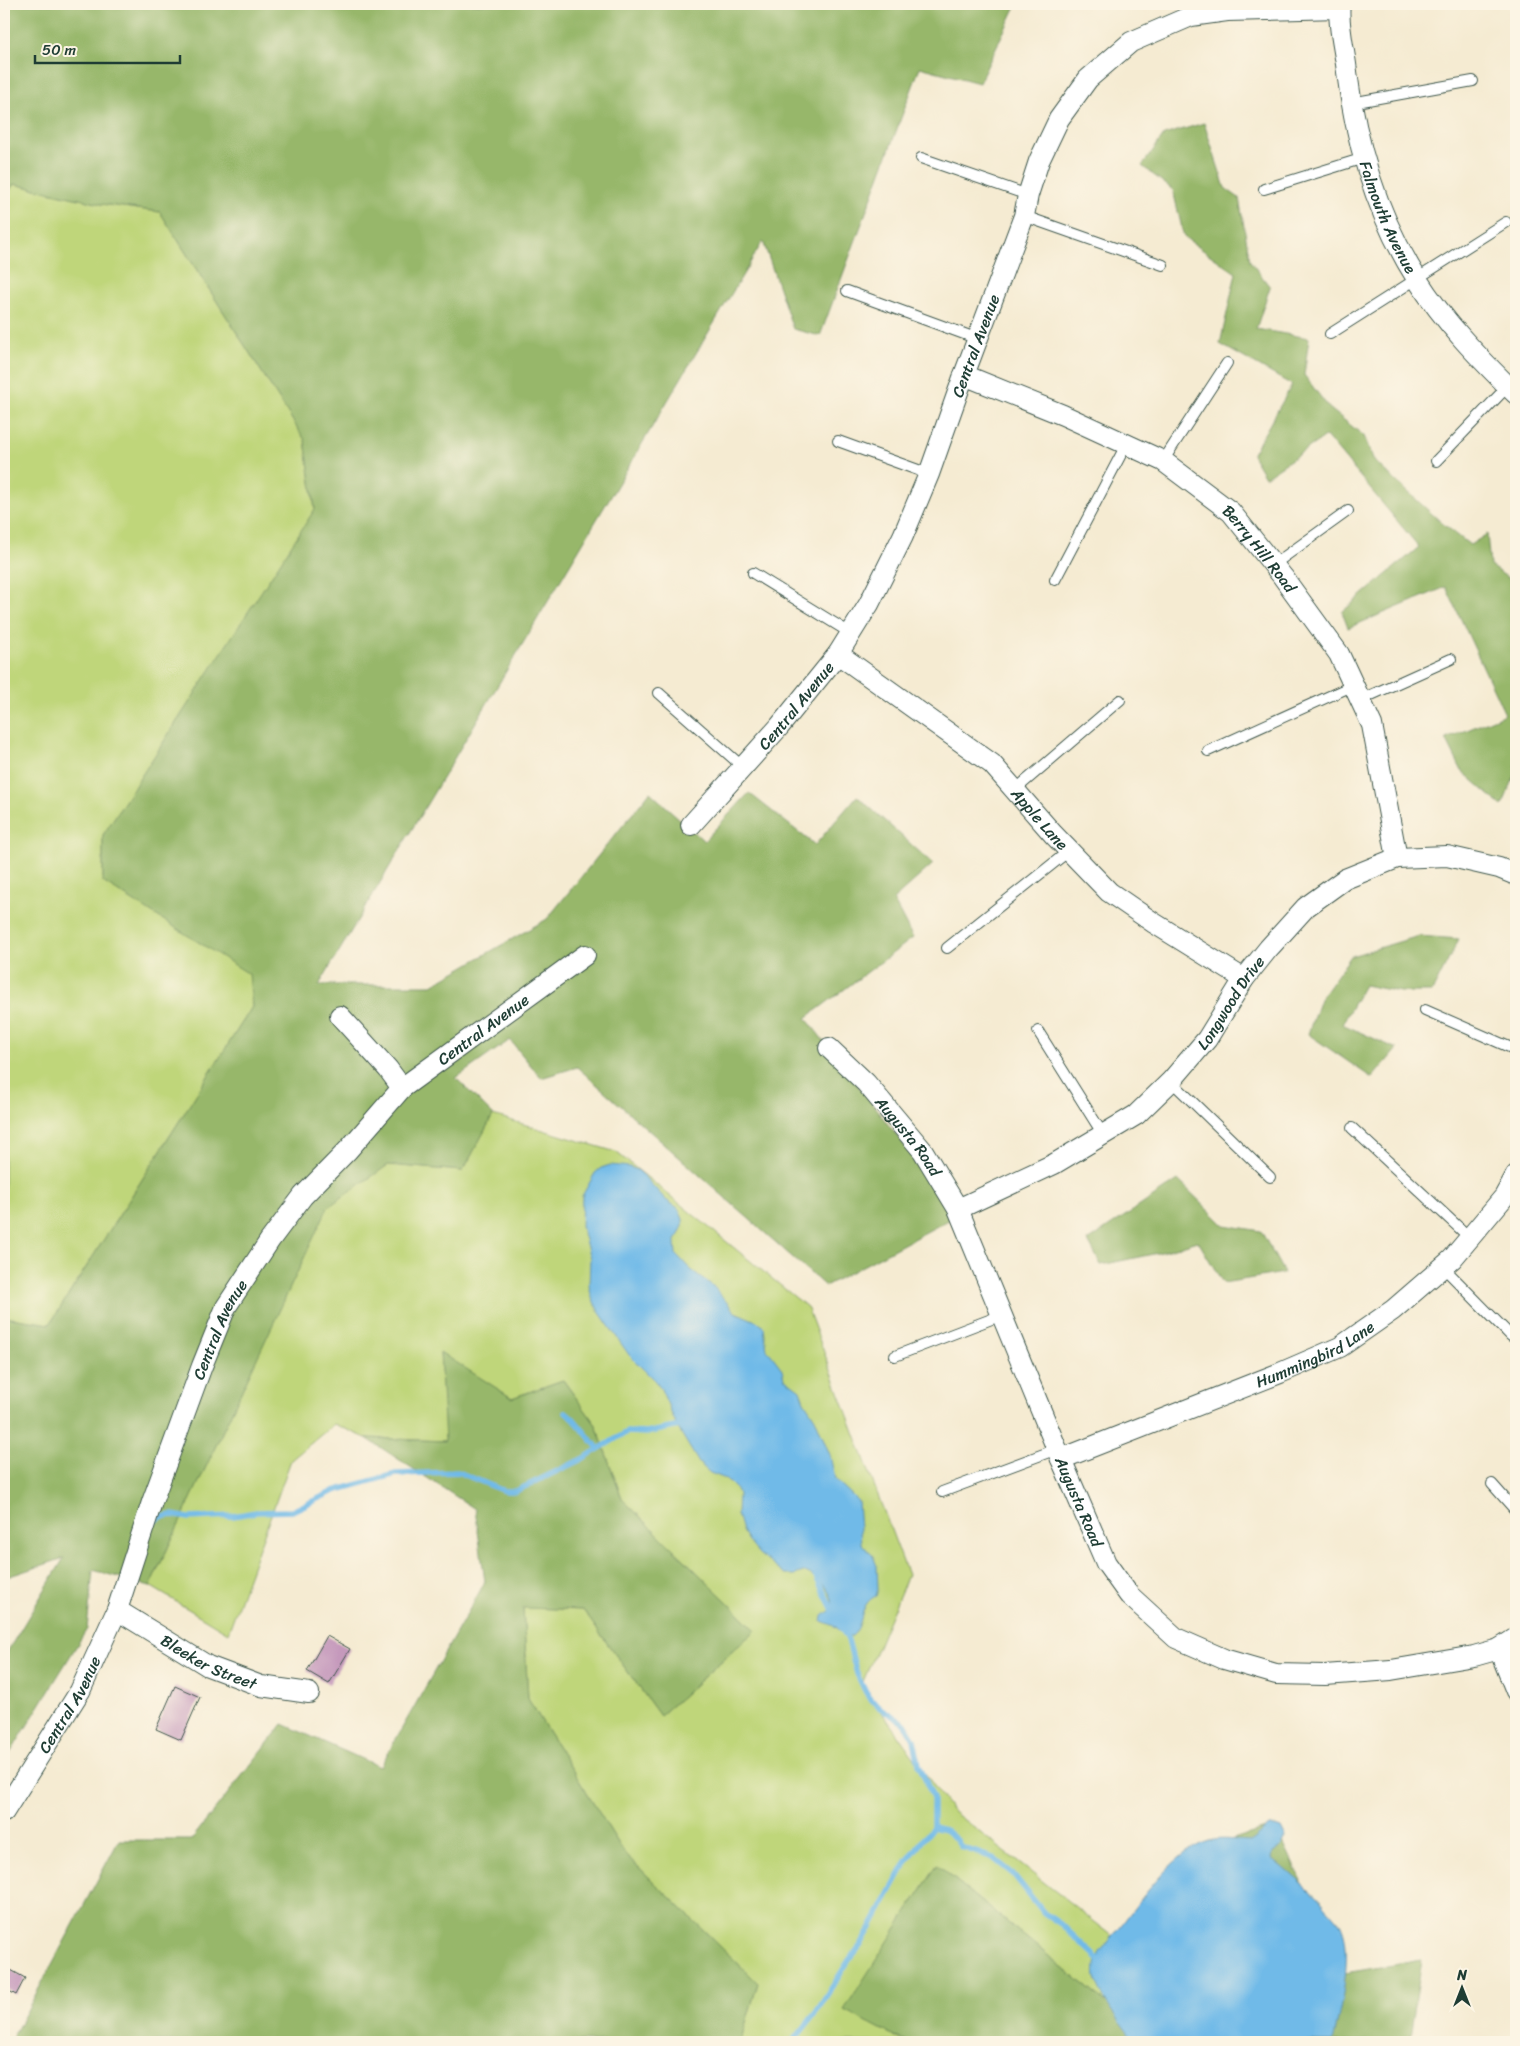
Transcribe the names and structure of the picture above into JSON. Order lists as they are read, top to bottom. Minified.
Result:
{"streets":{"street":["Falmouth Avenue","Central Avenue","Berry Hill Road","Apple Lane","Longwood Drive","Augusta Road","Hummingbird Lane","Bleeker Street"]},"crossings":[["Falmouth Avenue","Central Avenue"],["Central Avenue","Berry Hill Road"],["Central Avenue","Apple Lane"],["Central Avenue","Bleeker Street"],["Berry Hill Road","Longwood Drive"],["Apple Lane","Longwood Drive"],["Longwood Drive","Augusta Road"],["Augusta Road","Hummingbird Lane"]],"scale_bar":"50 m","north":"top"}
